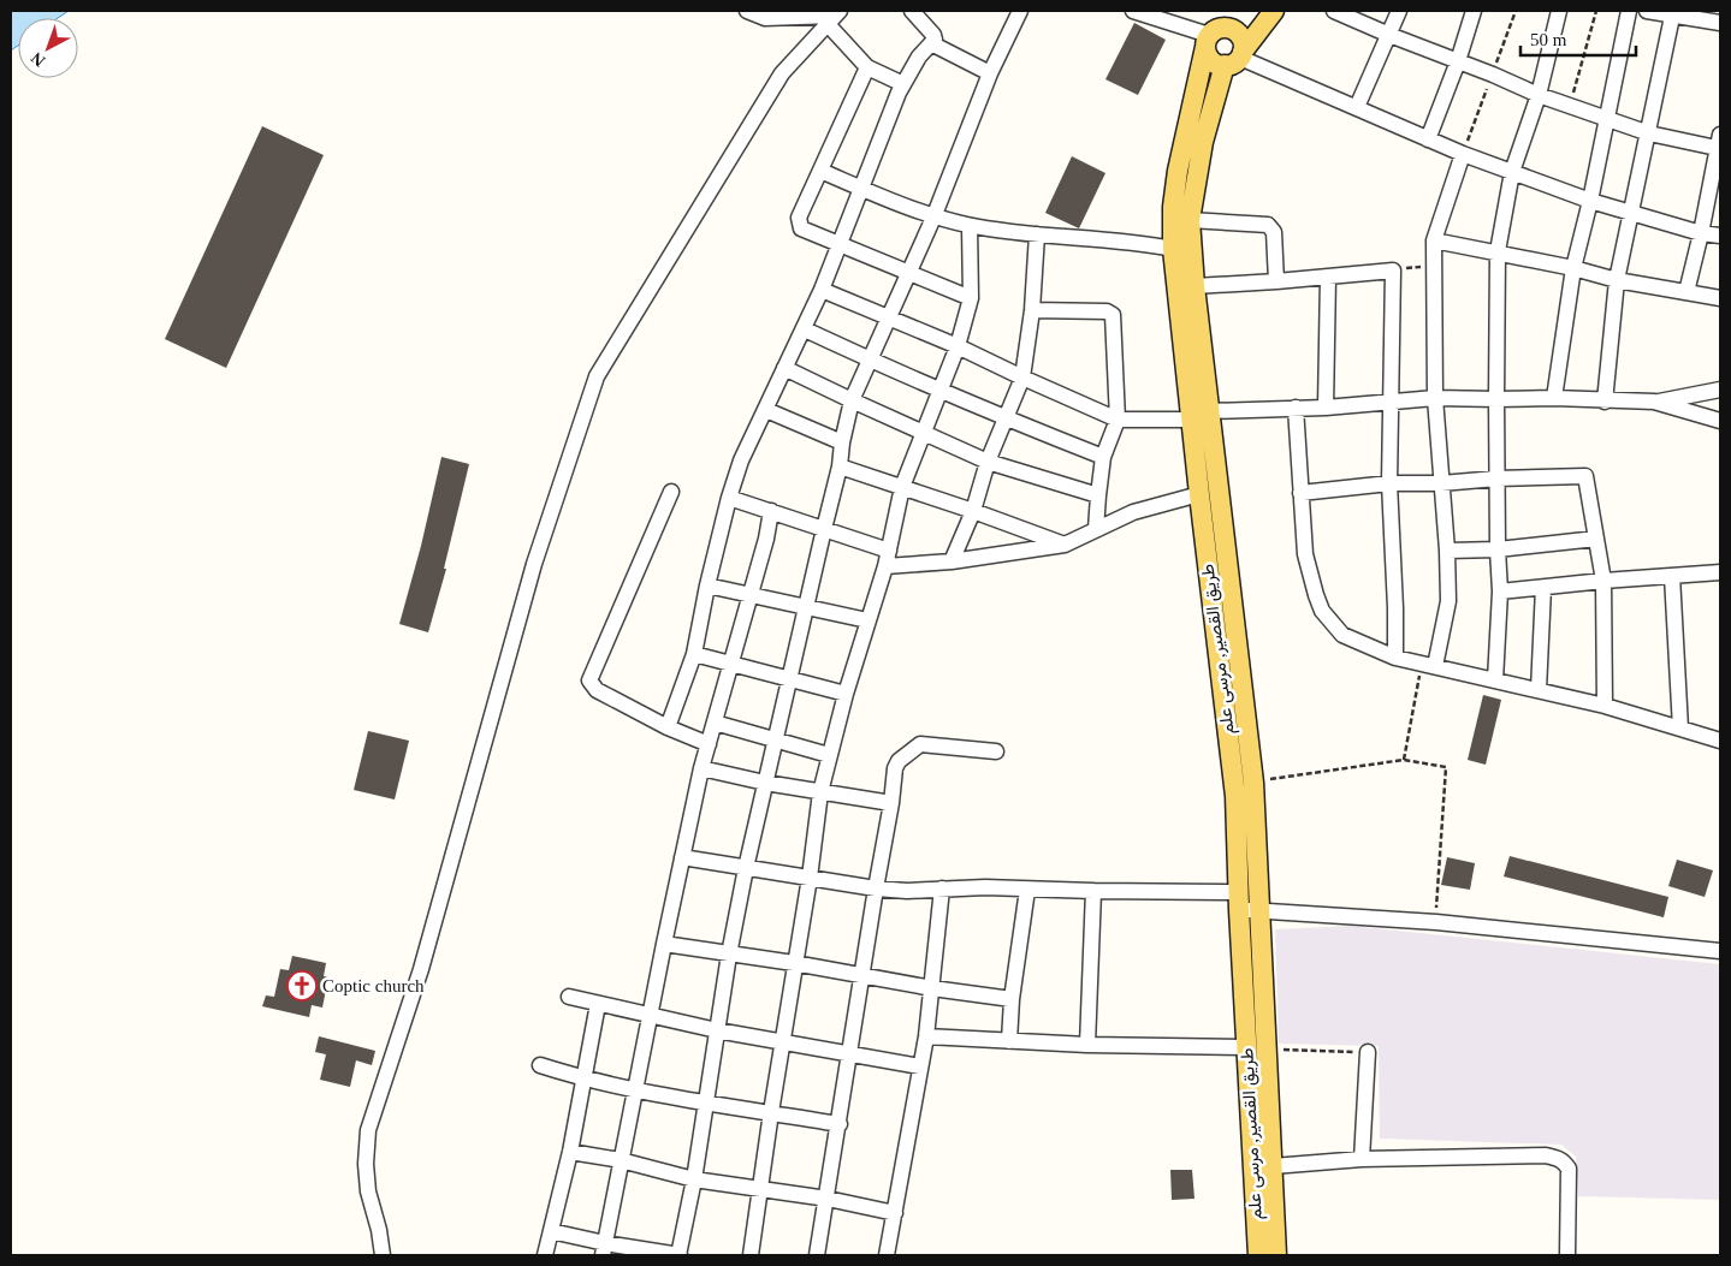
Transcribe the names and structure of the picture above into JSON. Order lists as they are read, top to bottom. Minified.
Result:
{"streets":{"main road":["طريق القصير, مرسى علم"]},"places":{"church":["Coptic church"]},"scale_bar":"50 m","north":"bottom left"}
